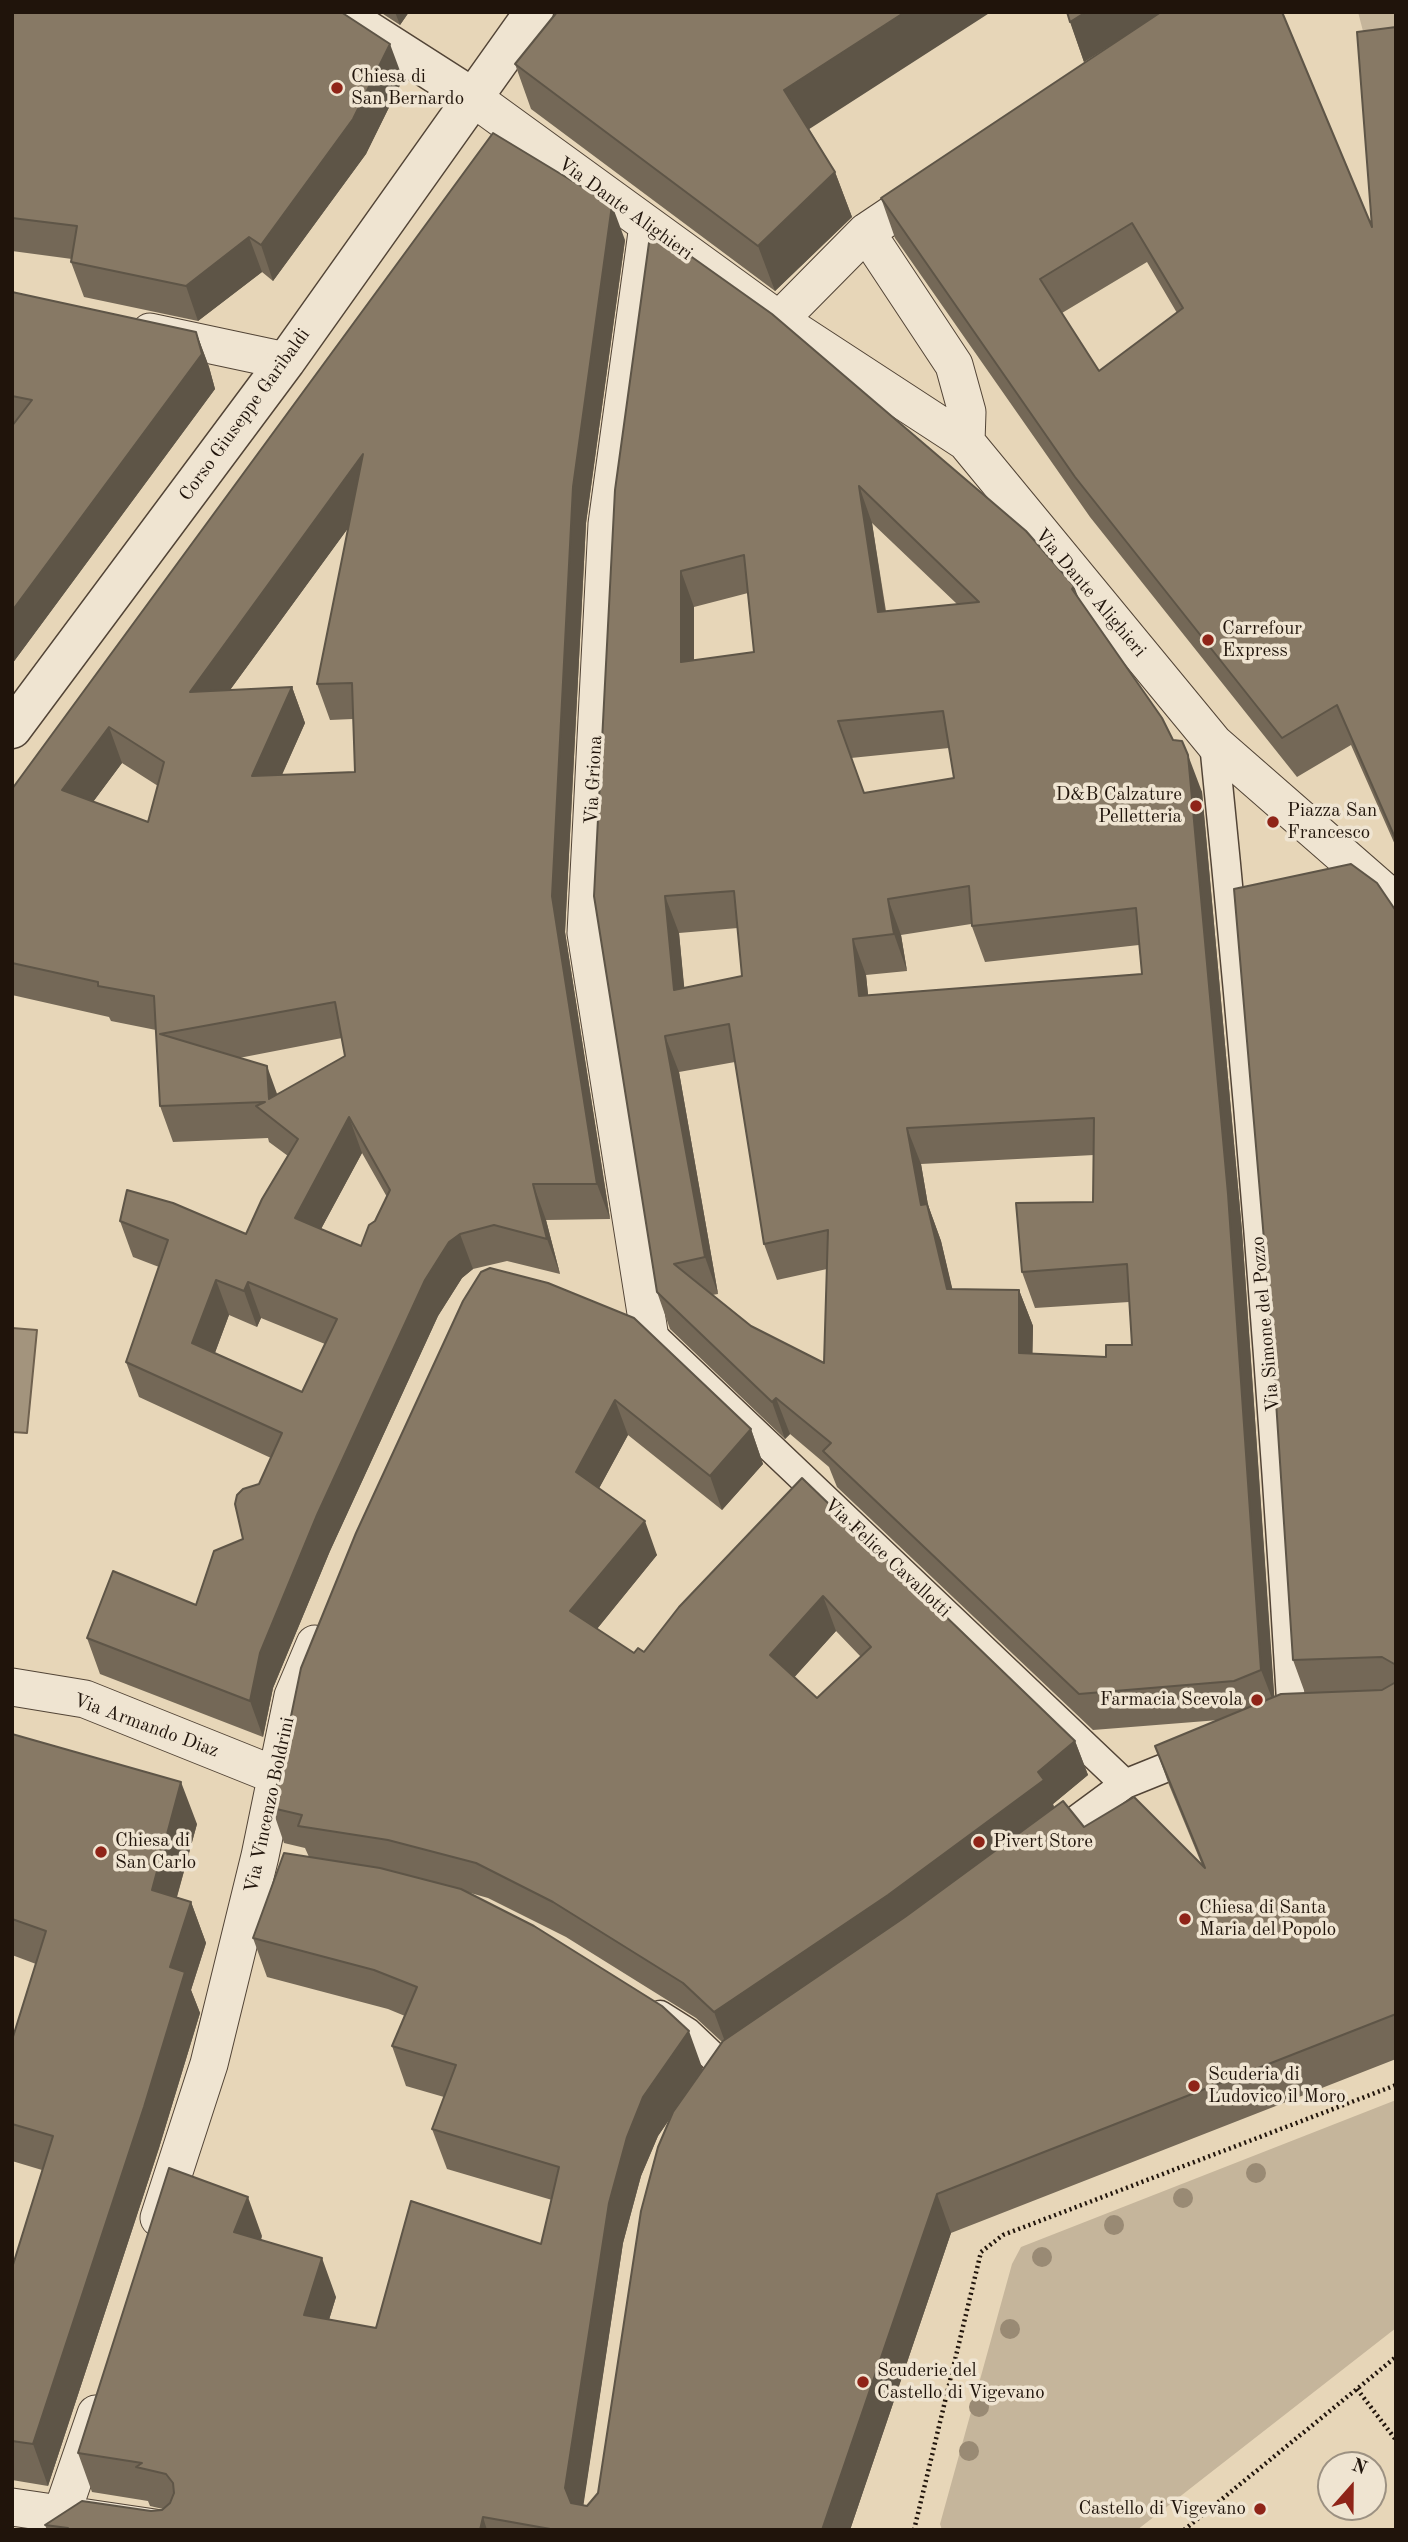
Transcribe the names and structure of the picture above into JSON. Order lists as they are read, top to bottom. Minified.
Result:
{"streets":{"street":["Via Dante Alighieri","Corso Giuseppe Garibaldi","Via Griona","Via Simone del Pozzo","Via Felice Cavallotti","Via Armando Diaz","Via Vincenzo Boldrini"]},"crossings":[["Via Dante Alighieri","Corso Giuseppe Garibaldi"],["Via Dante Alighieri","Via Griona"],["Via Dante Alighieri","Via Simone del Pozzo"],["Via Griona","Via Felice Cavallotti"],["Via Armando Diaz","Via Vincenzo Boldrini"]],"places":["Chiesa di San Bernardo","Carrefour Express","D&B Calzature Pelletteria","Piazza San Francesco","Farmacia Scevola","Pivert Store","Chiesa di San Carlo","Chiesa di Santa Maria del Popolo","Scuderia di Ludovico il Moro","Scuderie del Castello di Vigevano","Castello di Vigevano"],"north":"top"}
